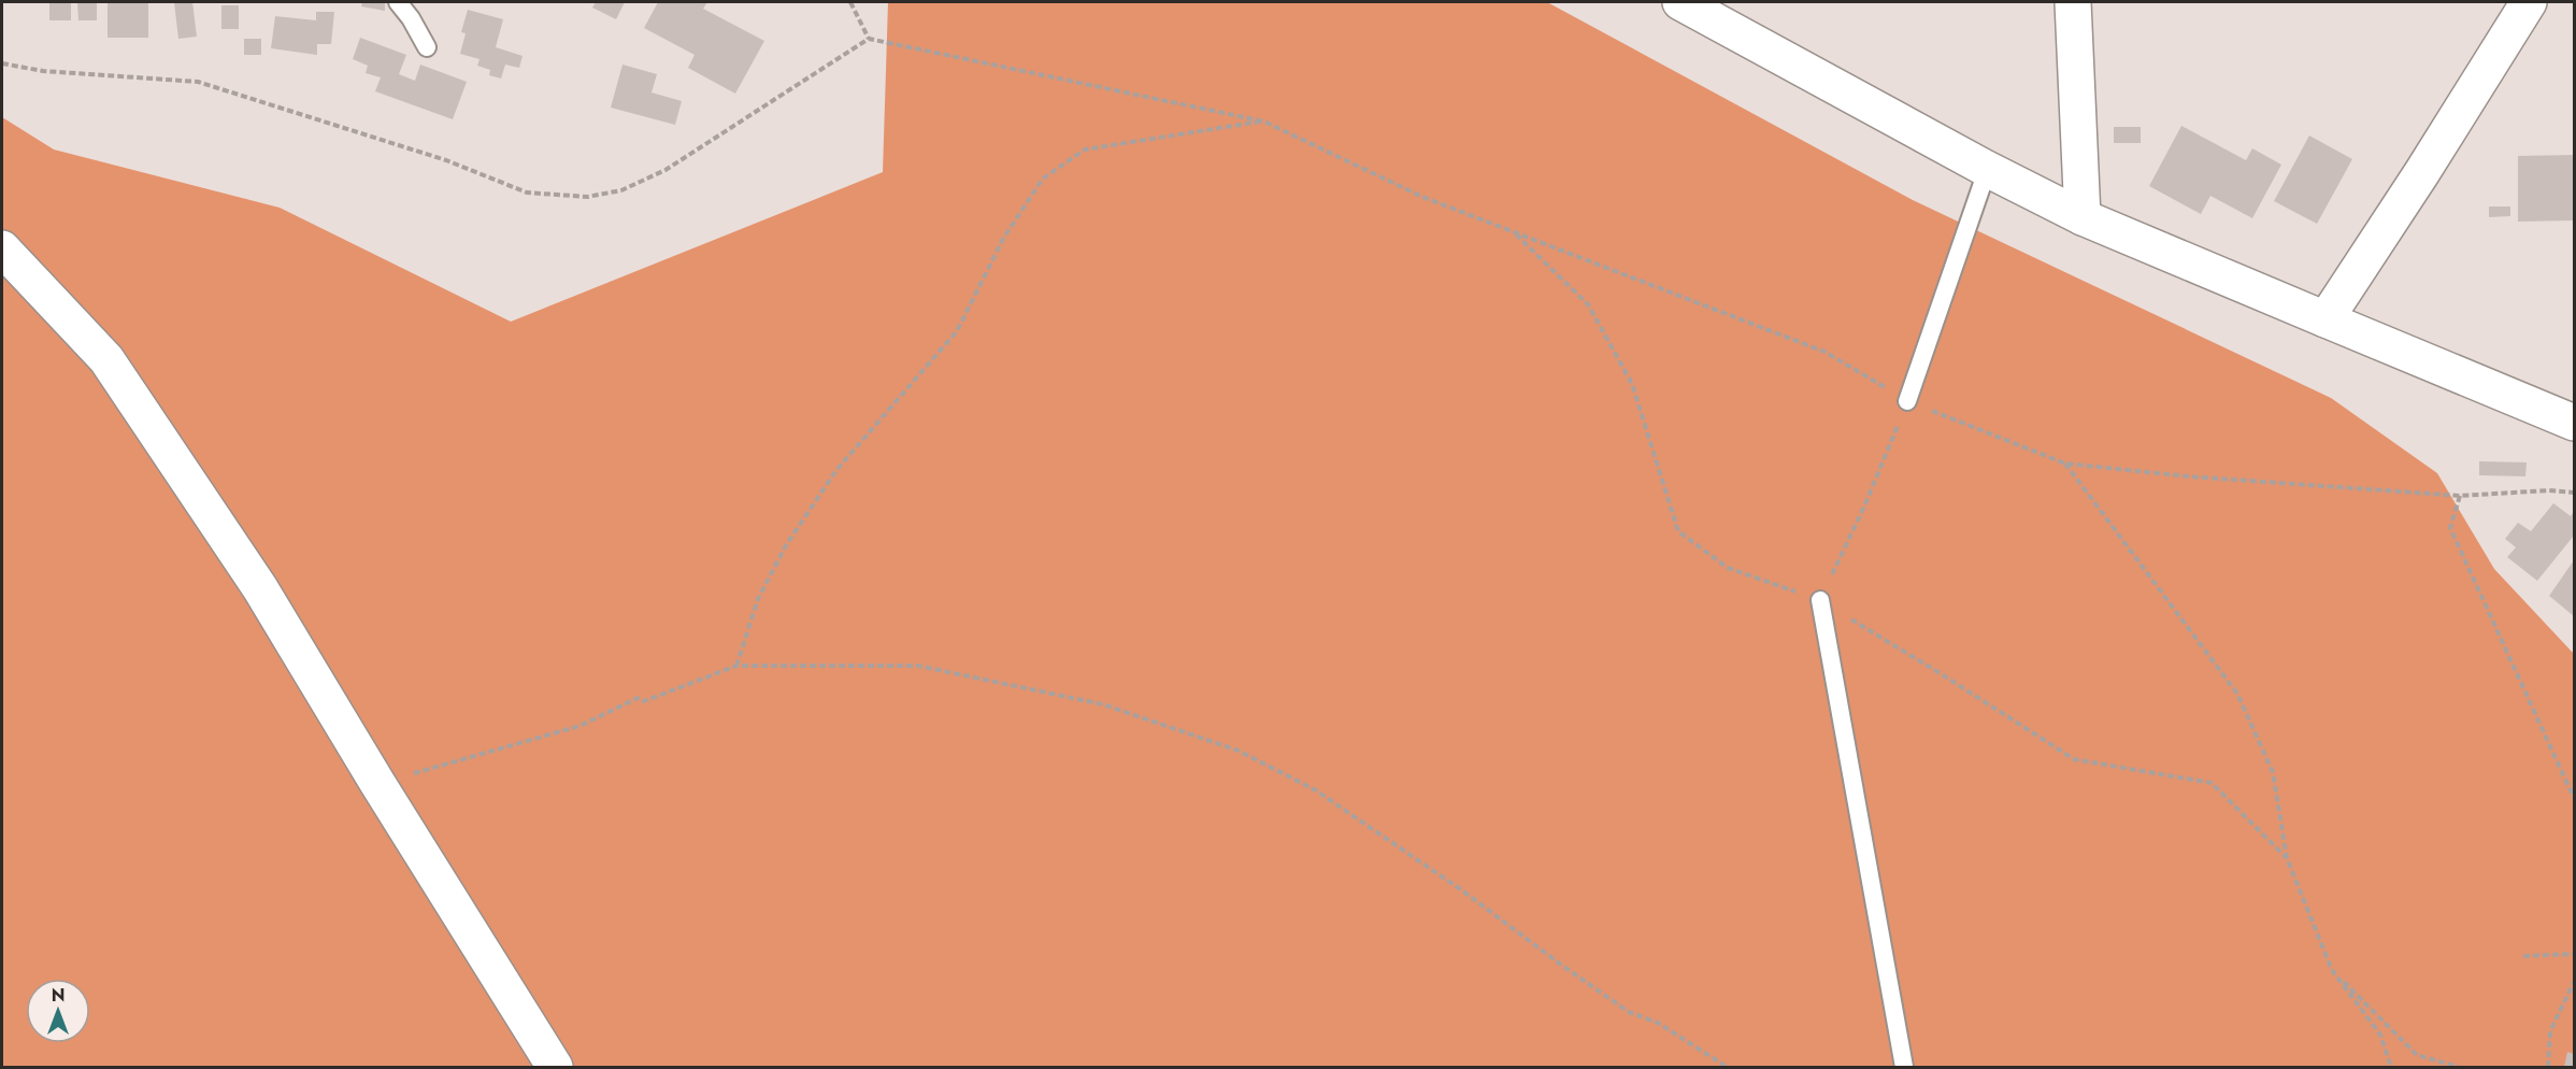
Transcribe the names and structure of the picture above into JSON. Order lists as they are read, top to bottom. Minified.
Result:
{"north":"top"}
